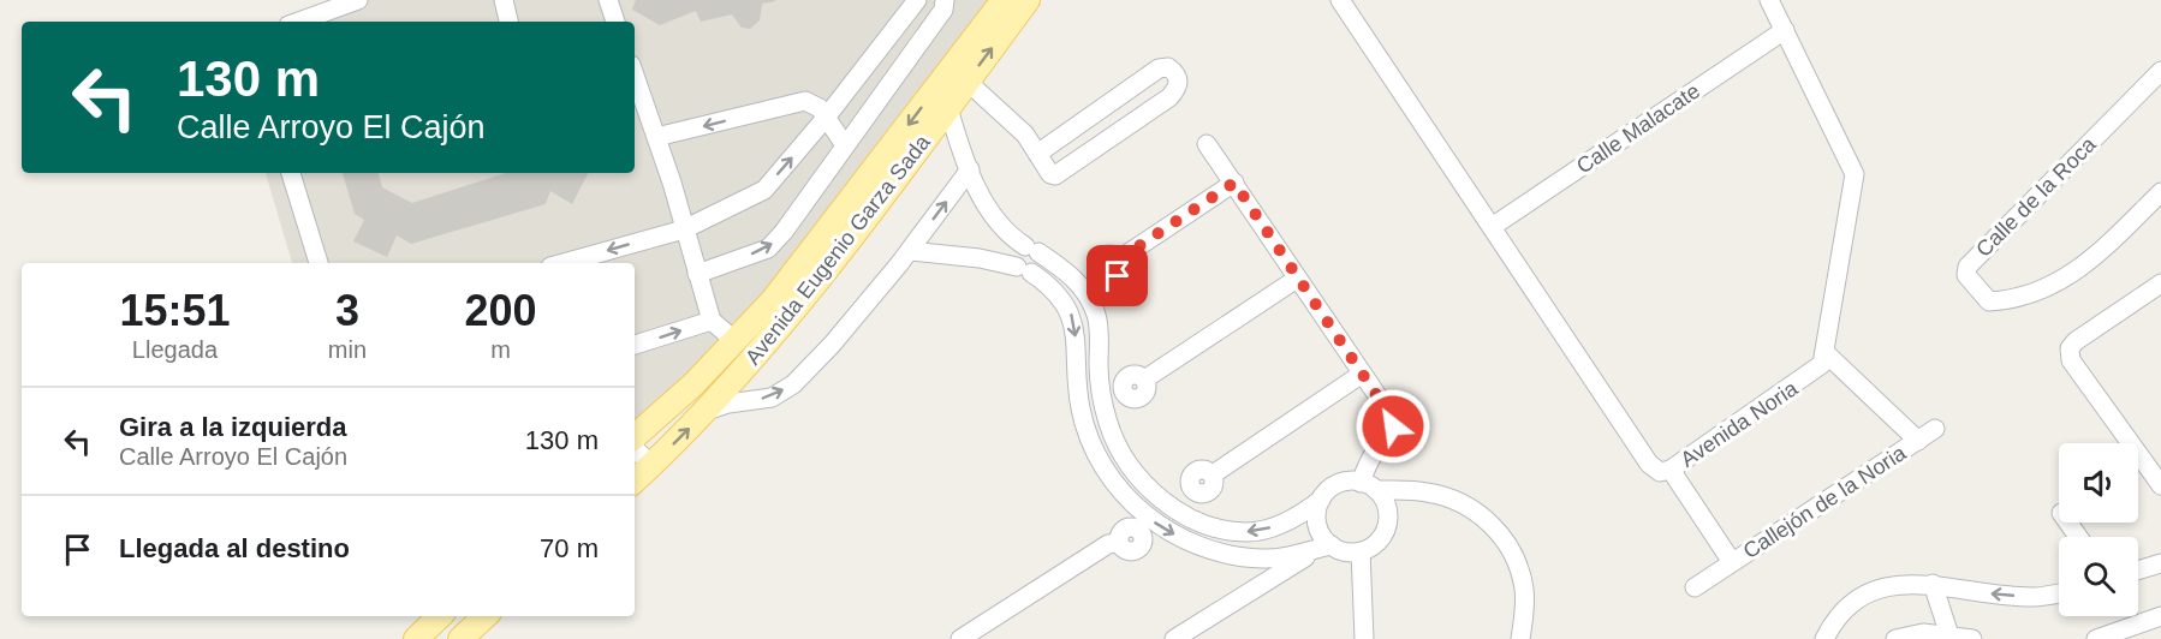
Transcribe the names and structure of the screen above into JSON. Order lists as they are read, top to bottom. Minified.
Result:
{"streets":{"main road":["Avenida Eugenio Garza Sada"],"street":["Calle Malacate","Calle de la Roca","Avenida Noria","Callejón de la Noria"]},"crossings":[["Calle Malacate","Avenida Noria"],["Avenida Noria","Callejón de la Noria"]],"page":{"turn":["130 m","Calle Arroyo El Cajón"],"eta":["15:51","Llegada","3","min","200","m"],"list":[{"name":"Gira a la izquierda","note":"Calle Arroyo El Cajón","value":"130 m"},{"name":"Llegada al destino","value":"70 m"}]}}
